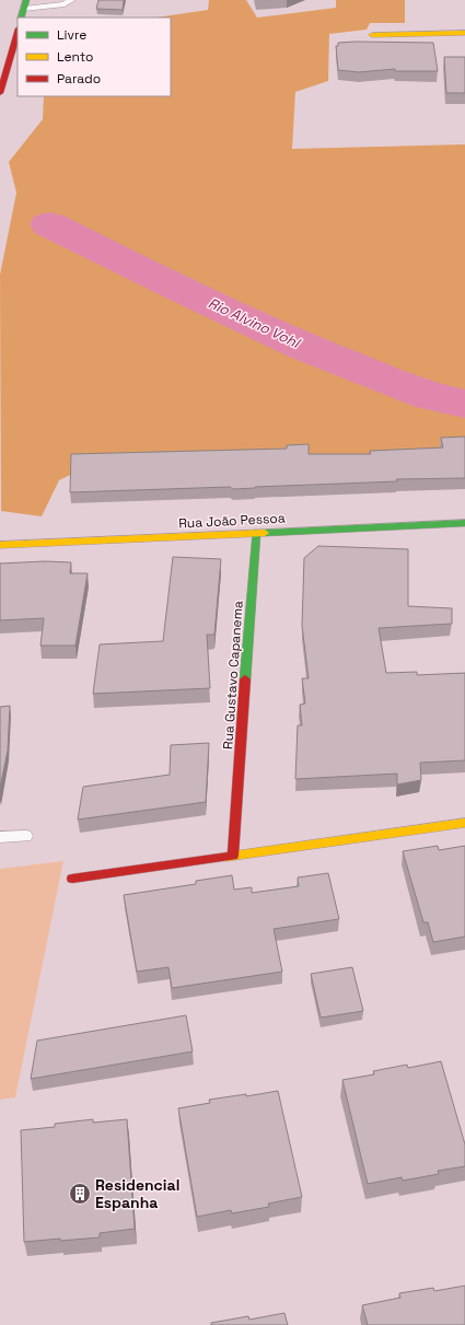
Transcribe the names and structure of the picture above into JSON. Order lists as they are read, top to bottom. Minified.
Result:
{"streets":{"street":["Rua João Pessoa","Rua Gustavo Capanema"]},"crossings":[["Rua João Pessoa","Rua Gustavo Capanema"]],"water":["Rio Alvino Vohl"],"places":{"building":["Residencial Espanha"]},"legend":["Livre","Lento","Parado"]}
